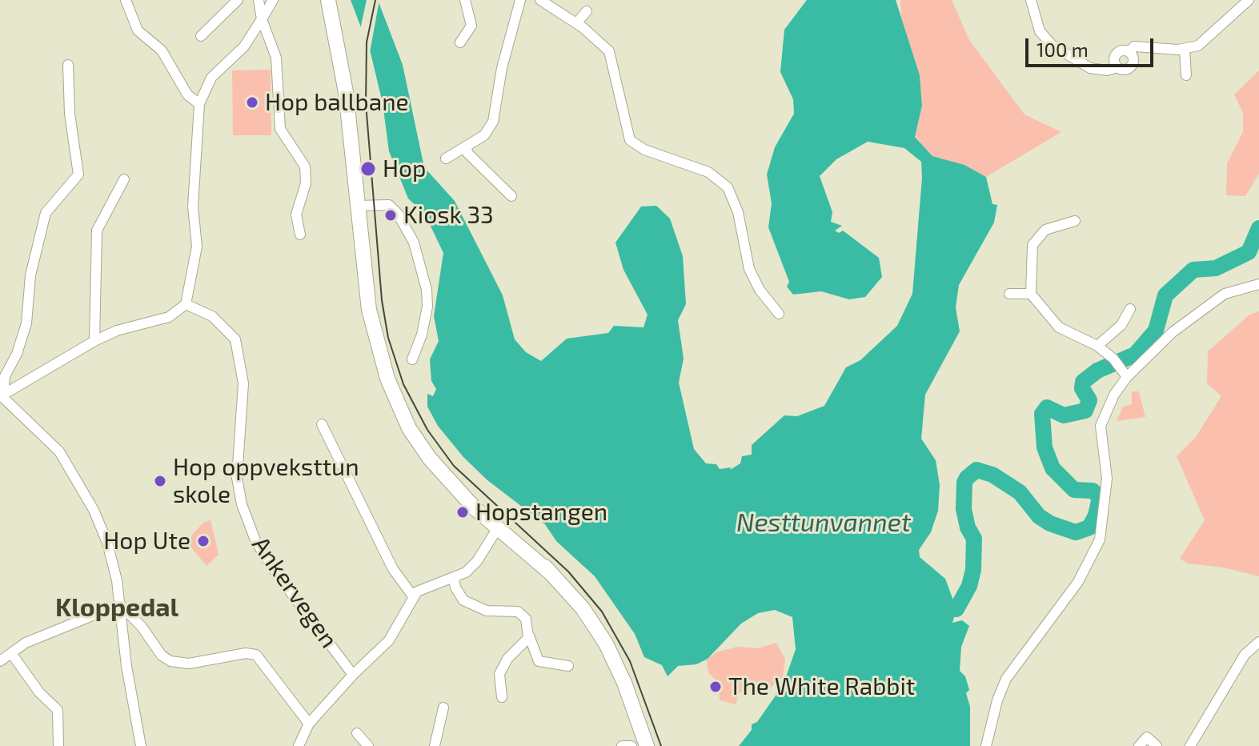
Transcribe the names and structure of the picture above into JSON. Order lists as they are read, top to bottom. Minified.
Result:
{"streets":{"street":["Ankervegen"]},"districts":["Kloppedal"],"water":["Nesttunvannet"],"places":["Hop ballbane","Hop","Kiosk 33","Hop oppveksttun skole","Hopstangen","Hop Ute","The White Rabbit"],"scale_bar":"100 m"}
